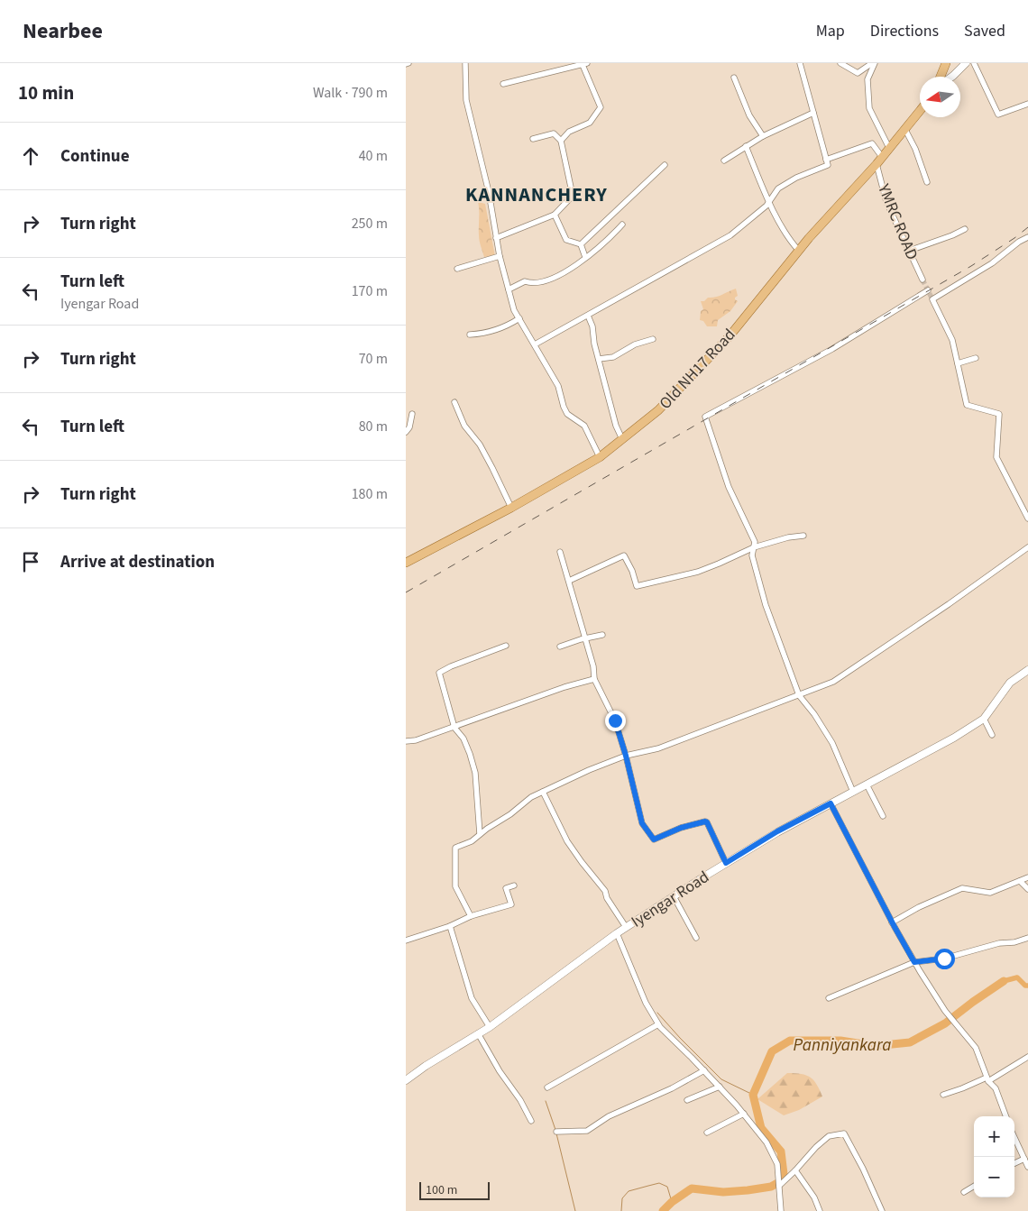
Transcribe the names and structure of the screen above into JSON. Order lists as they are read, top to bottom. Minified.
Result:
{"streets":{"main road":["Old NH17 Road","Iyengar Road"],"street":["YMRC ROAD"]},"crossings":[["YMRC ROAD","Old NH17 Road"]],"districts":["KANNANCHERY"],"water":["Panniyankara"],"scale_bar":"100 m","north":"left","page":{"header":"Nearbee","nav":["Map","Directions","Saved"],"heading":["10 min","Walk · 790 m"],"list":[["Continue","40 m"],["Turn right","250 m"],["Turn left","Iyengar Road","170 m"],["Turn right","70 m"],["Turn left","80 m"],["Turn right","180 m"],"Arrive at destination"],"map_buttons":["+","−"],"scale":"100 m"}}
